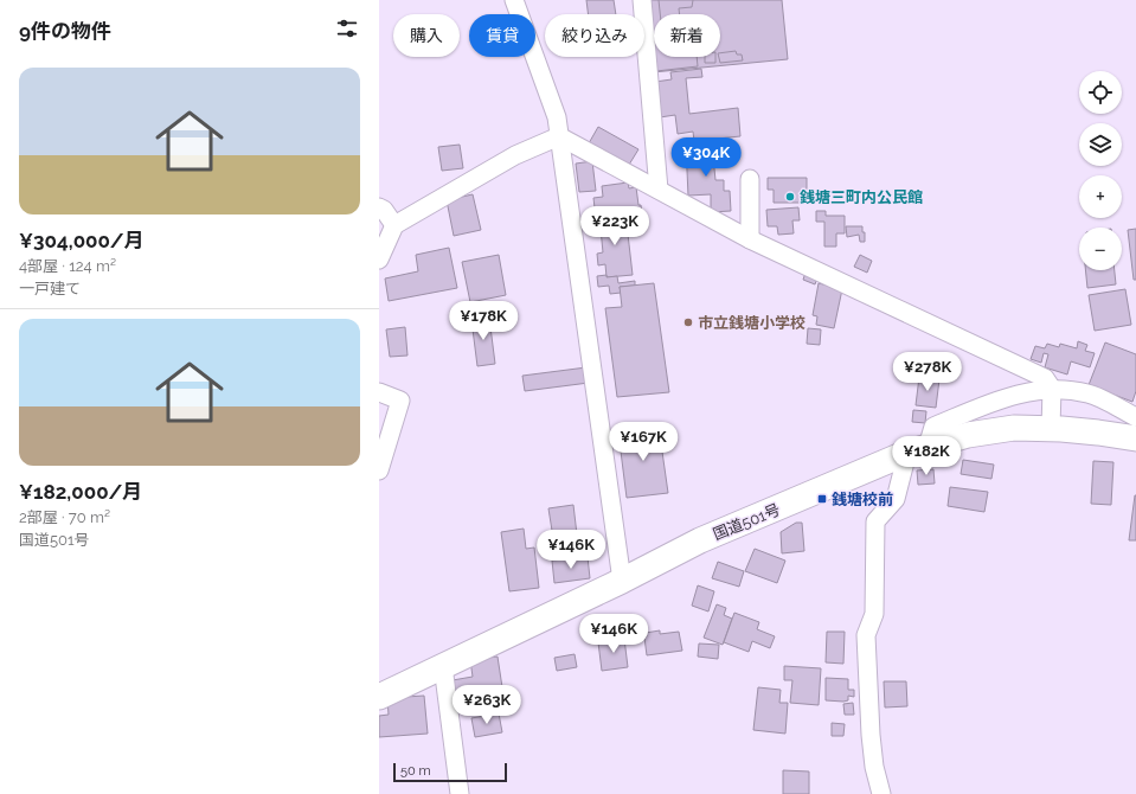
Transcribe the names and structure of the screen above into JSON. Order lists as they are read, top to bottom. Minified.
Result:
{"streets":{"highway":["国道501号"]},"places":{"other":["銭塘三町内公民館","市立銭塘小学校"],"transit":["銭塘校前"]},"scale_bar":"50 m","page":{"heading":"9件の物件","chip":["購入","賃貸","絞り込み","新着"],"list":[{"name":"¥304,000/月","note":"4部屋 · 124 m² · 一戸建て"},{"name":"¥182,000/月","note":"2部屋 · 70 m² · 国道501号"}],"map_buttons":["+","−"],"price":["¥304K","¥223K","¥178K","¥278K","¥167K","¥182K","¥146K","¥146K","¥263K"],"scale":"50 m"}}
